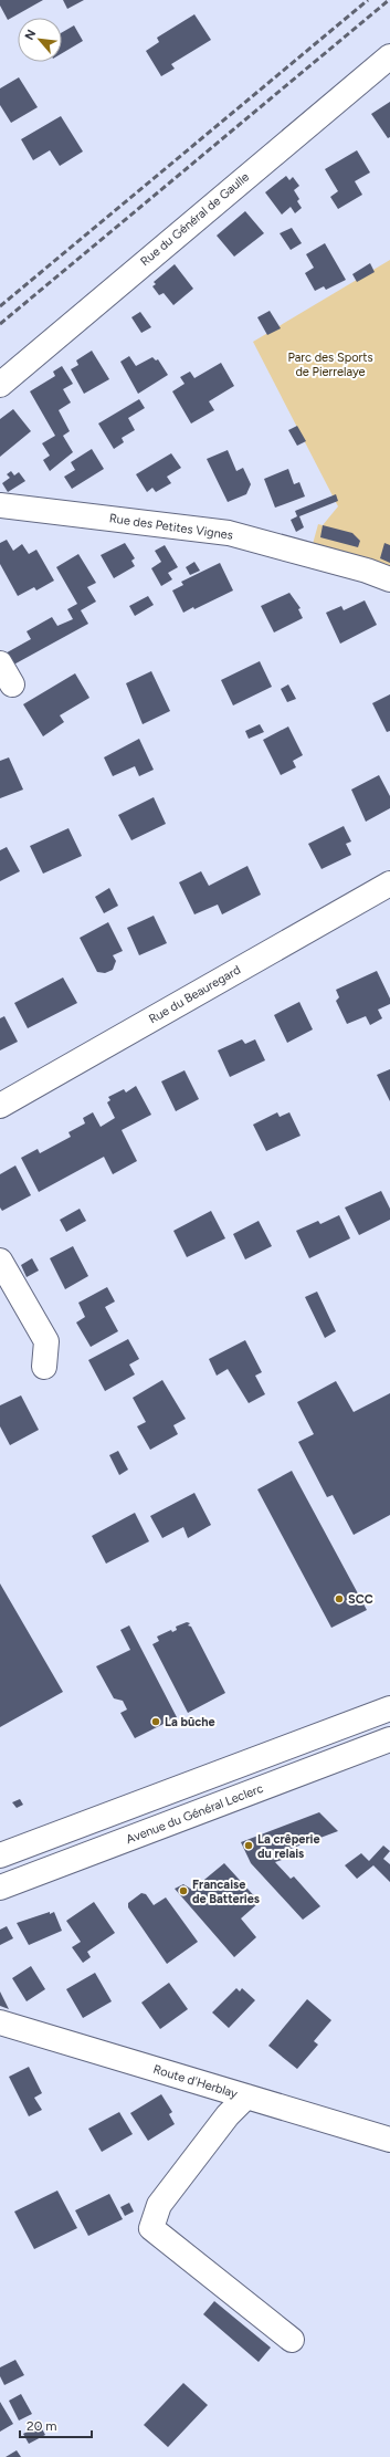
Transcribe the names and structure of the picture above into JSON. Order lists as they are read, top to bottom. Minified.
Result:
{"streets":{"street":["Rue du Général de Gaulle","Rue des Petites Vignes","Rue du Beauregard","Avenue du Général Leclerc","Route d'Herblay"]},"parks":["Parc des Sports de Pierrelaye"],"places":["SCC","La bûche","La crêperie du relais","Francaise de Batteries"],"scale_bar":"20 m","north":"top left"}
